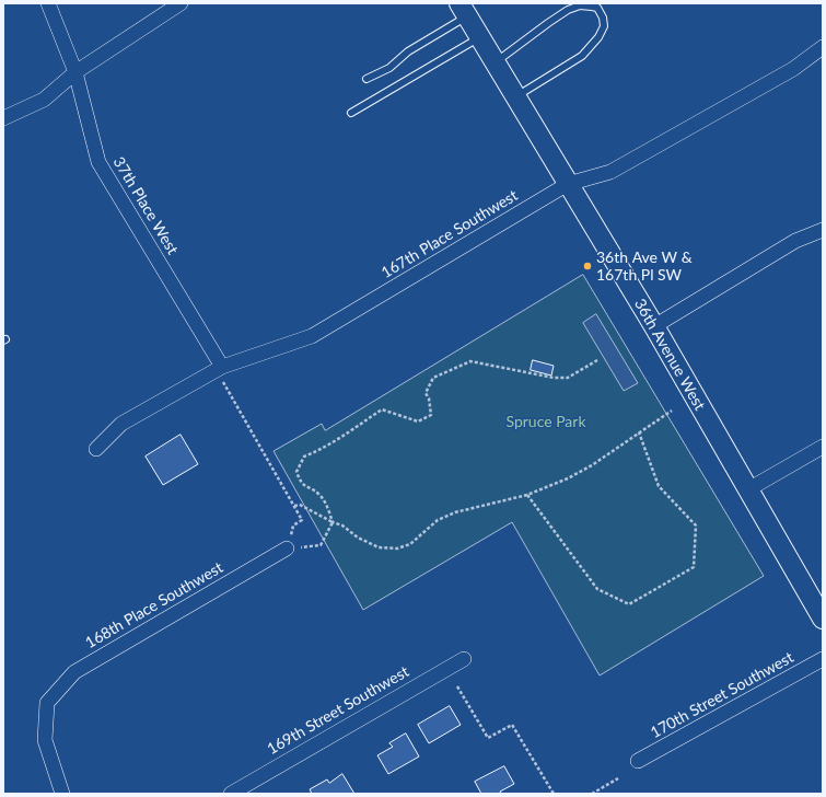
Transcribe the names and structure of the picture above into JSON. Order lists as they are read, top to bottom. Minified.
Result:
{"streets":{"main road":["36th Avenue West"],"street":["37th Place West","167th Place Southwest","168th Place Southwest","170th Street Southwest","169th Street Southwest"]},"crossings":[["37th Place West","167th Place Southwest"],["167th Place Southwest","36th Avenue West"]],"parks":["Spruce Park"],"places":["36th Ave W & 167th Pl SW"]}
